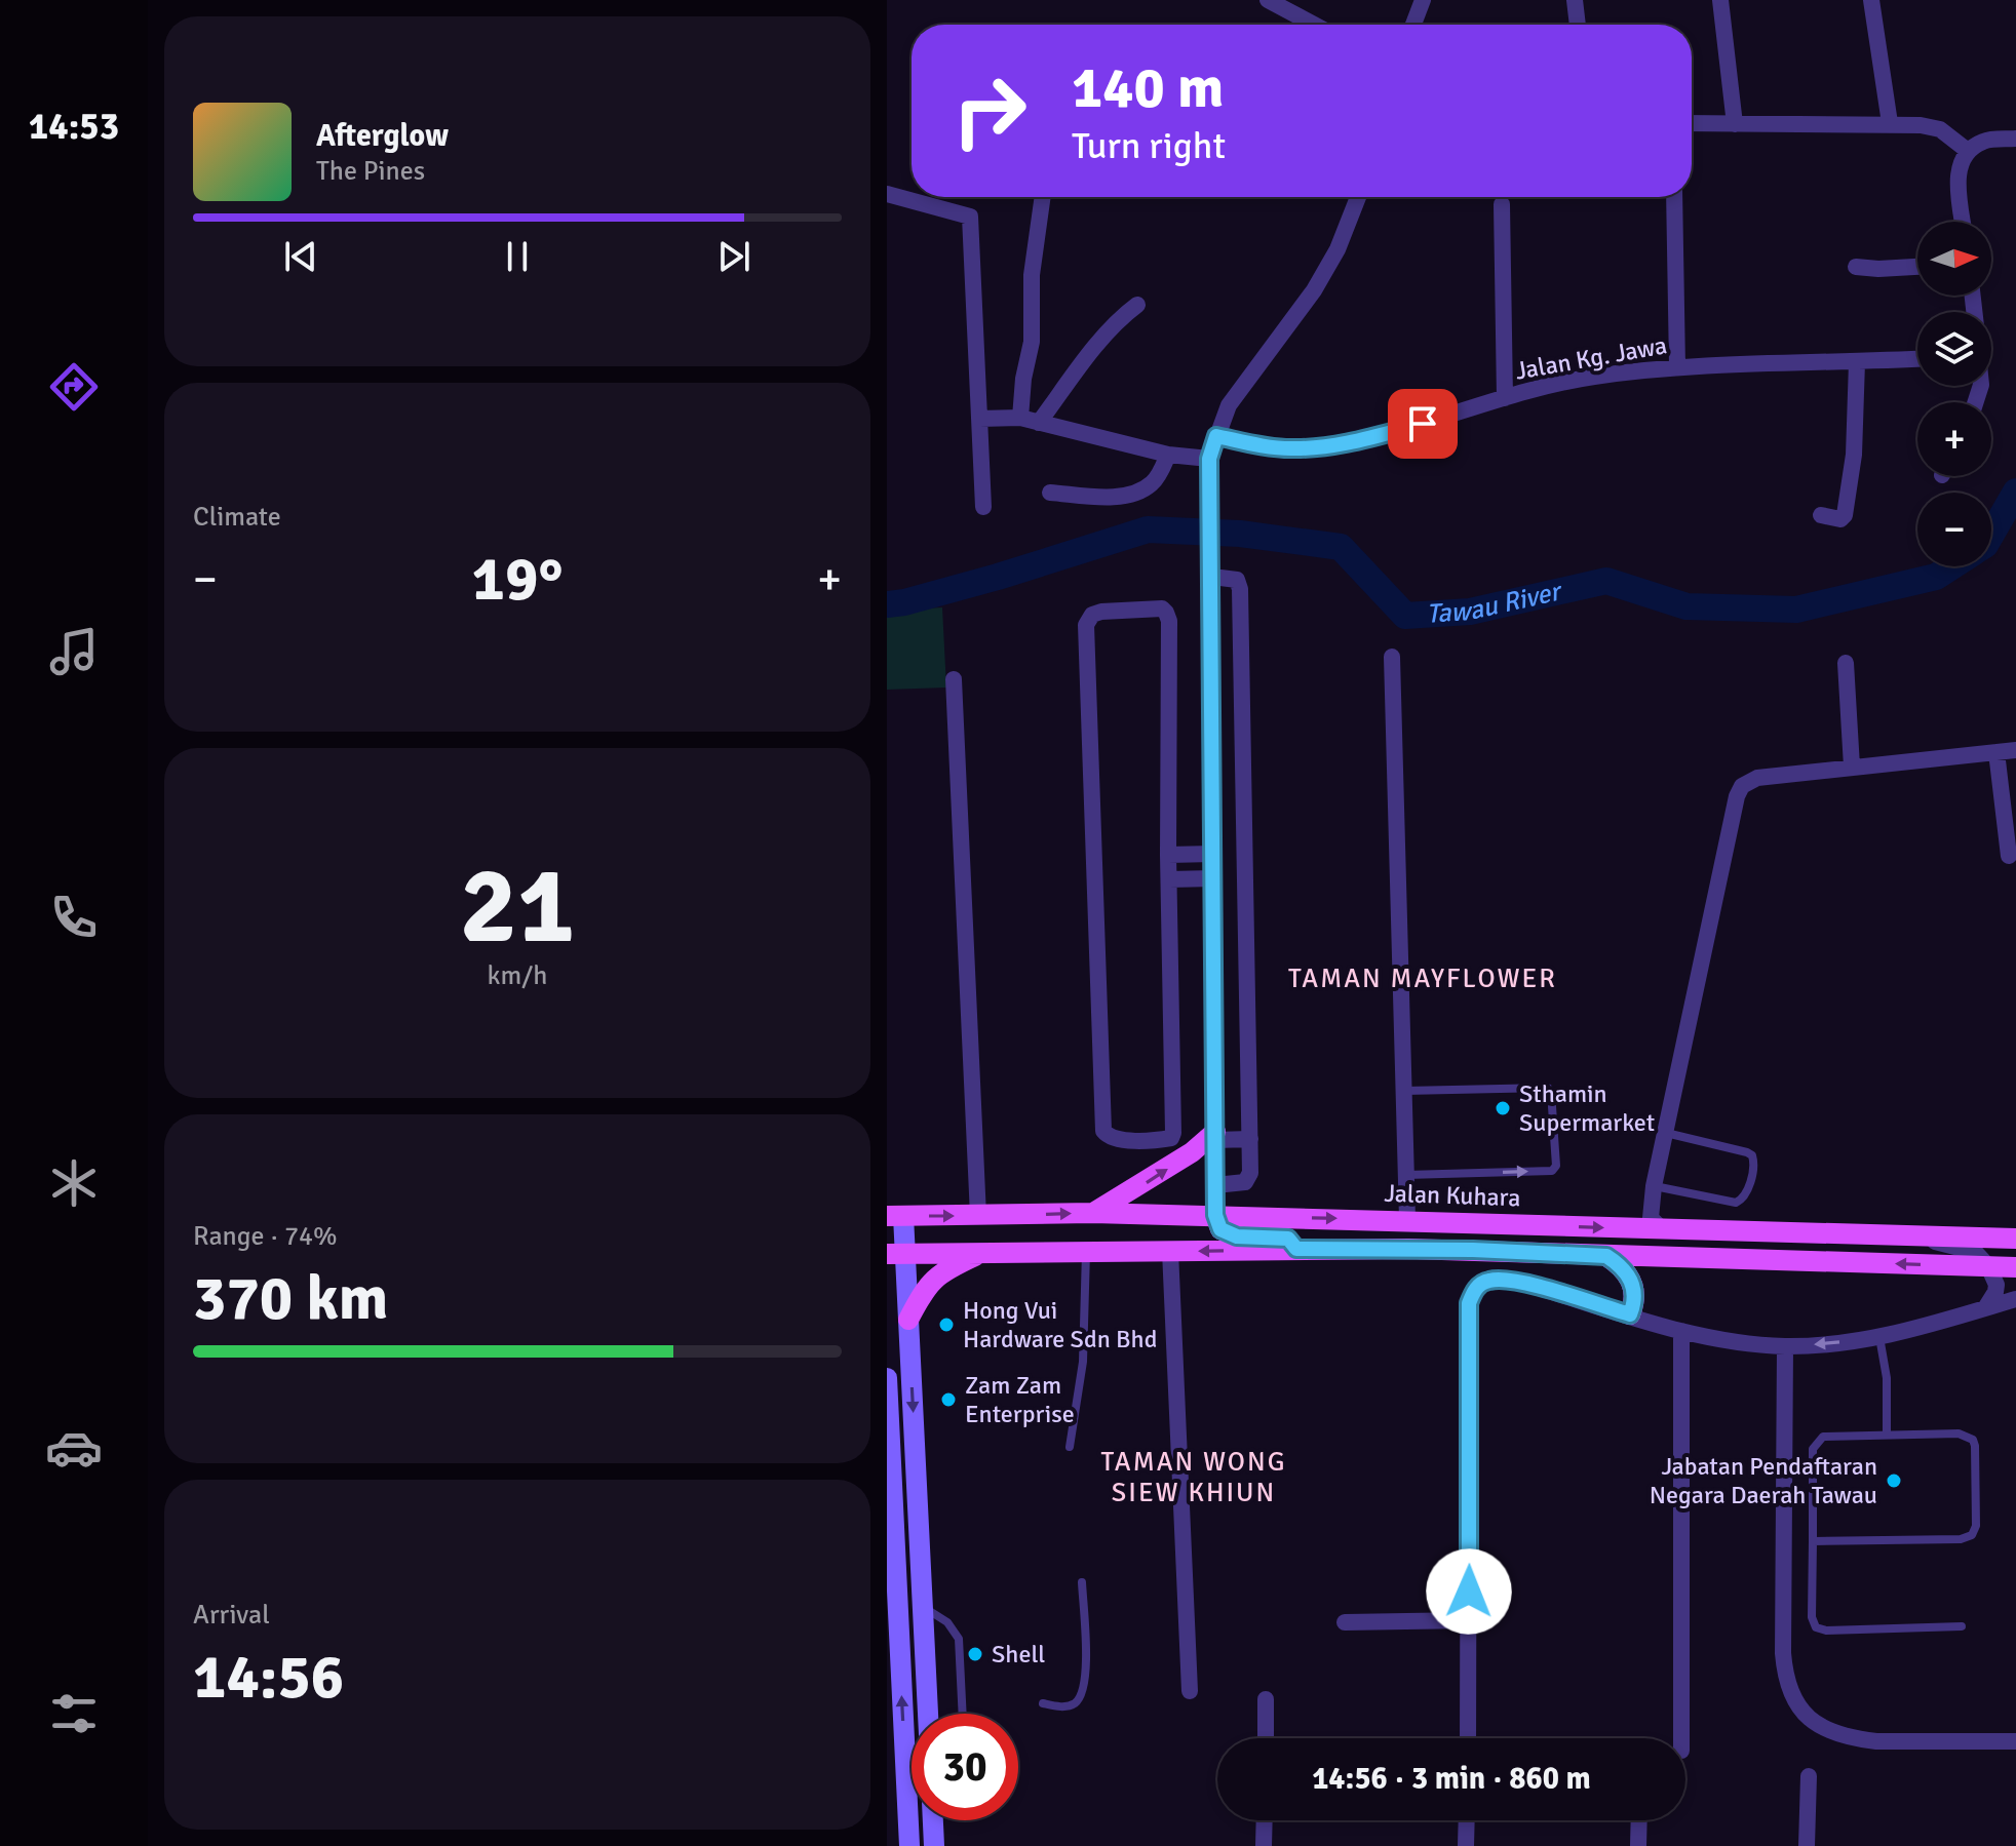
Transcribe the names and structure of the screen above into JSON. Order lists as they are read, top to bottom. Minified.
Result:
{"streets":{"main road":["Jalan Kuhara"],"street":["Jalan Kg. Jawa"]},"districts":["TAMAN MAYFLOWER","TAMAN WONG SIEW KHIUN"],"water":["Tawau River"],"places":["Sthamin Supermarket","Hong Vui Hardware Sdn Bhd","Zam Zam Enterprise","Jabatan Pendaftaran Negara Daerah Tawau","Shell"],"north":"right","page":{"tabs":"14:53","turn":["140 m","Turn right"],"song":["Afterglow","The Pines"],"map_buttons":["+","−"],"tile":["Climate",["21","km/h"],["Range · 74%","370 km"],["Arrival","14:56"]],"heat":["−","19°","+"],"limit":"30","trip":"14:56 · 3 min · 860 m"}}
